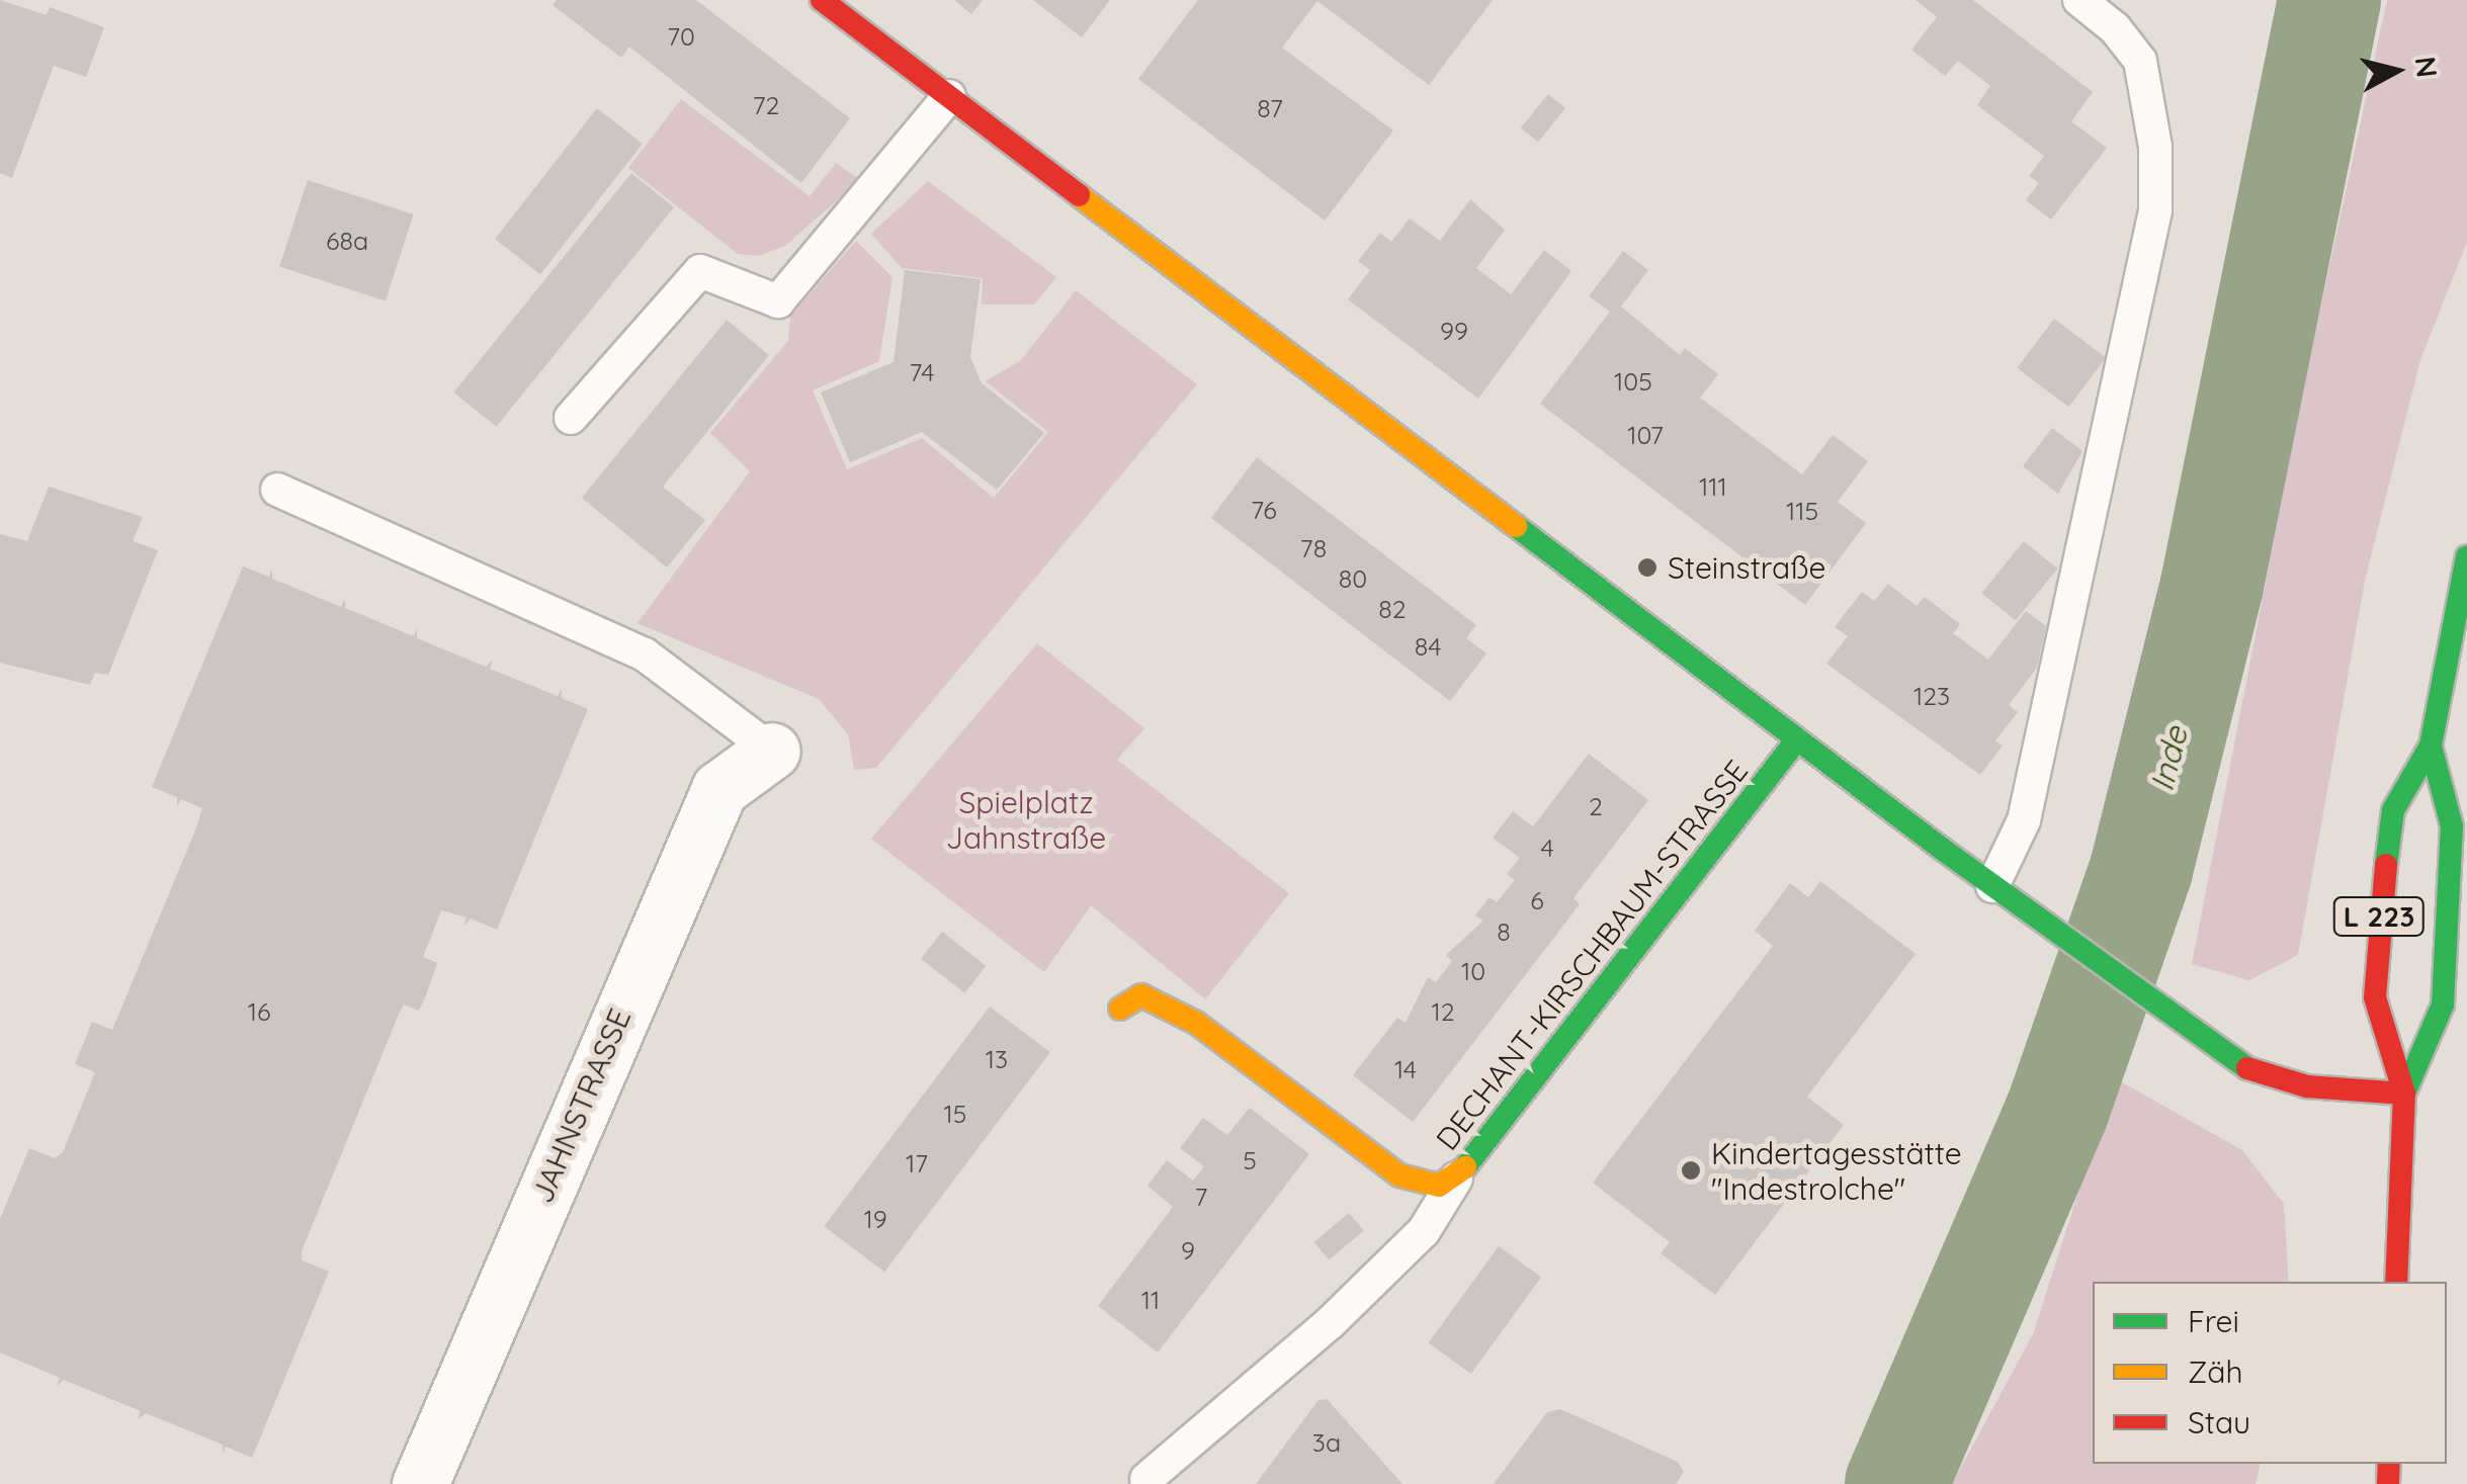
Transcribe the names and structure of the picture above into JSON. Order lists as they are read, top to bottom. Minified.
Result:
{"streets":{"street":["L 223","DECHANT-KIRSCHBAUM-STRASSE","JAHNSTRASSE"]},"water":["Inde"],"parks":["Spielplatz Jahnstraße"],"places":["Steinstraße","Kindertagesstätte \"Indestrolche\""],"house_numbers":["70","72","87","68a","99","74","105","107","111","76","115","78","80","82","84","123","2","4","6","8","10","16","12","13","14","15","5","17","7","19","9","11","3a"],"legend":["Frei","Zäh","Stau"],"north":"right"}
